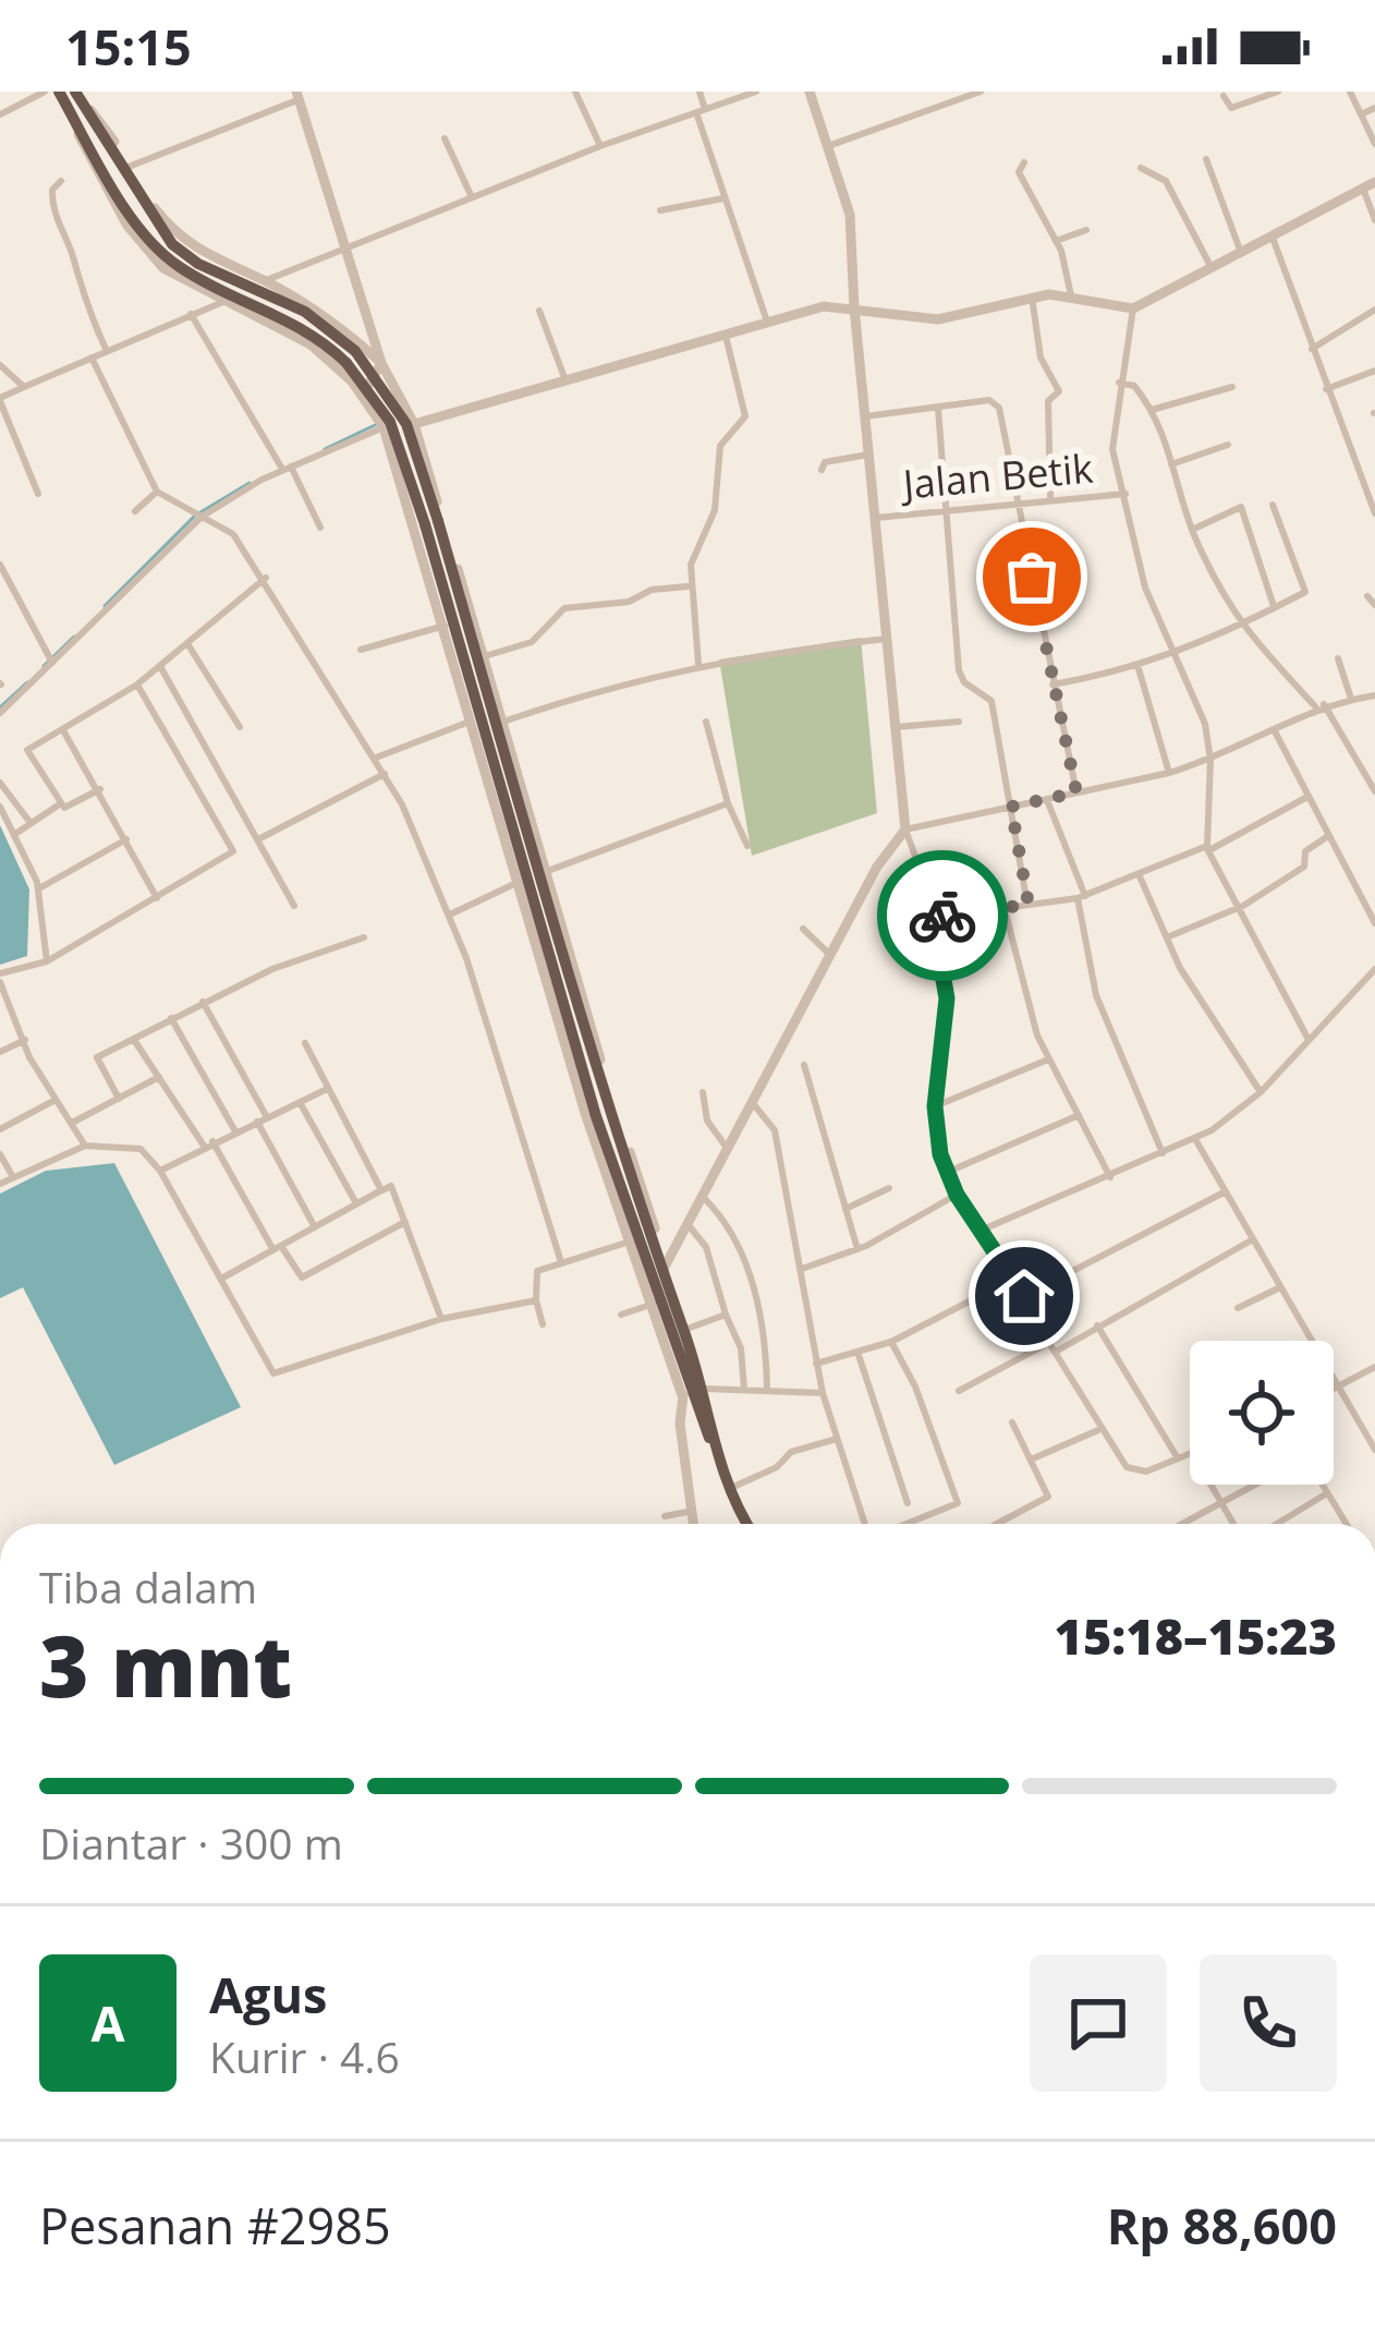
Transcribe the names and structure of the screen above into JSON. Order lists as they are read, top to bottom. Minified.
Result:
{"streets":{"street":["Jalan Betik"]},"page":{"status":"15:15","heading":["3 mnt","Tiba dalam","15:18–15:23"],"panel":["Agus","Kurir · 4.6","Pesanan #2985","Rp 88,600"],"bar":"Diantar · 300 m","round":"A"}}
